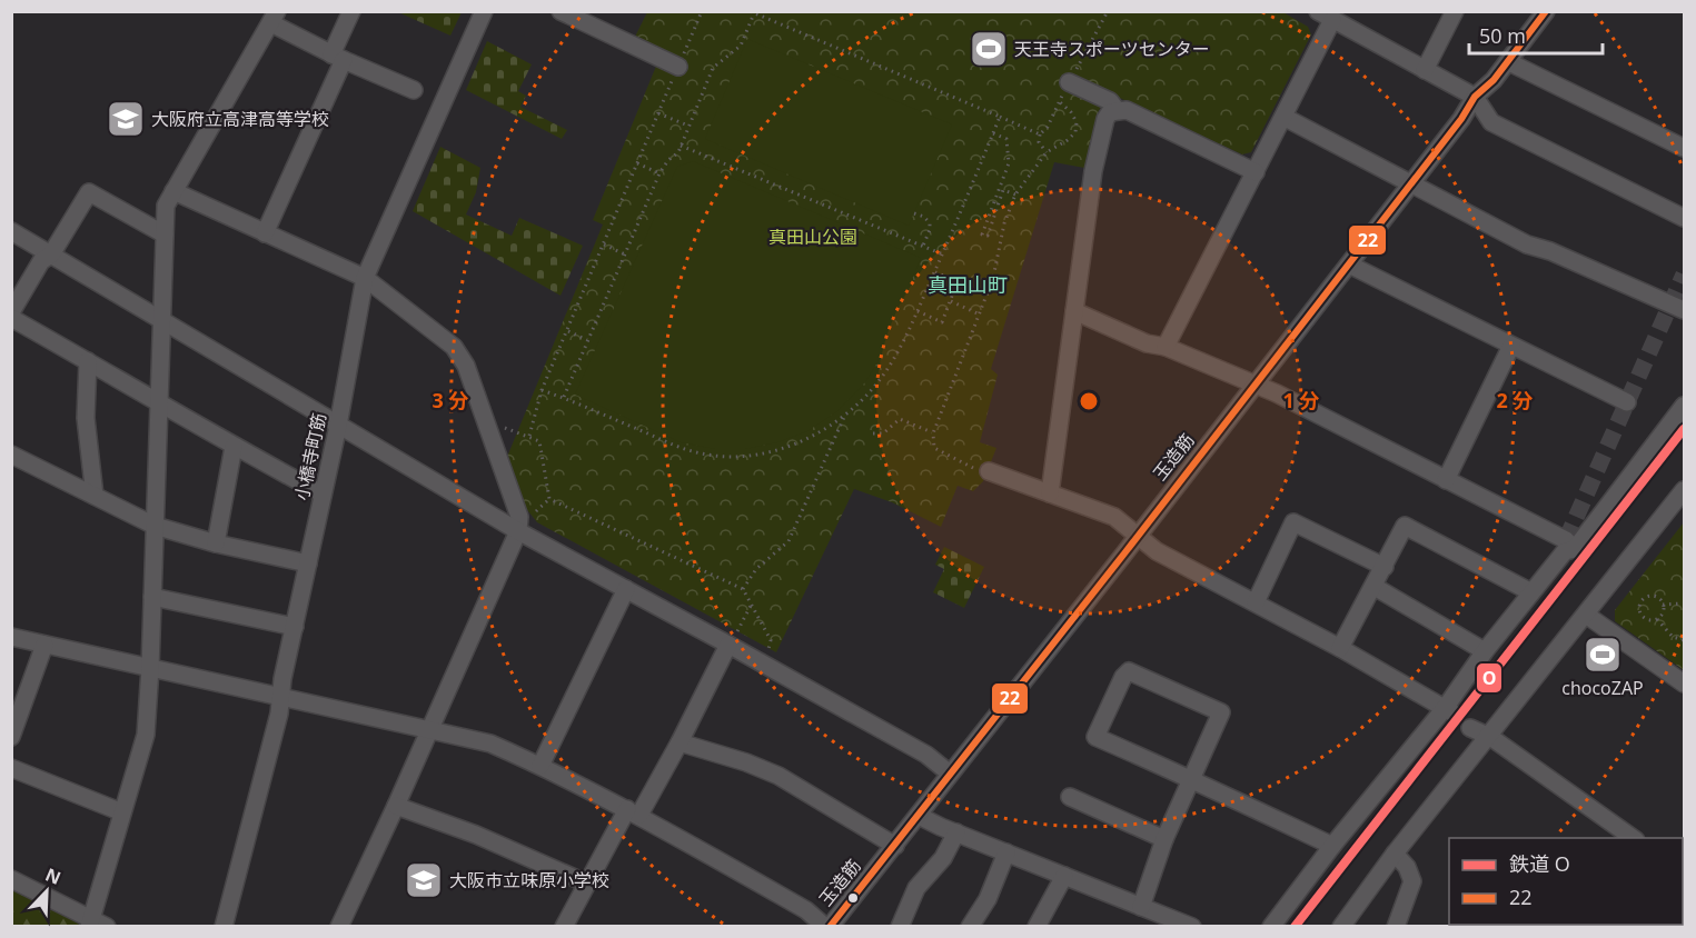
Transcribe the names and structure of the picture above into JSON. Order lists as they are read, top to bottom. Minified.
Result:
{"streets":{"street":["小橋寺町筋","玉造筋"]},"districts":["真田山町"],"parks":["真田山公園"],"places":{"sports":["天王寺スポーツセンター","chocoZAP"],"school or university":["大阪府立高津高等学校","大阪市立味原小学校"]},"lines":["transit line 22","rail line O"],"legend":["鉄道 O","22"],"scale_bar":"50 m","north":"top right","rings":["1 分","2 分","3 分"]}
